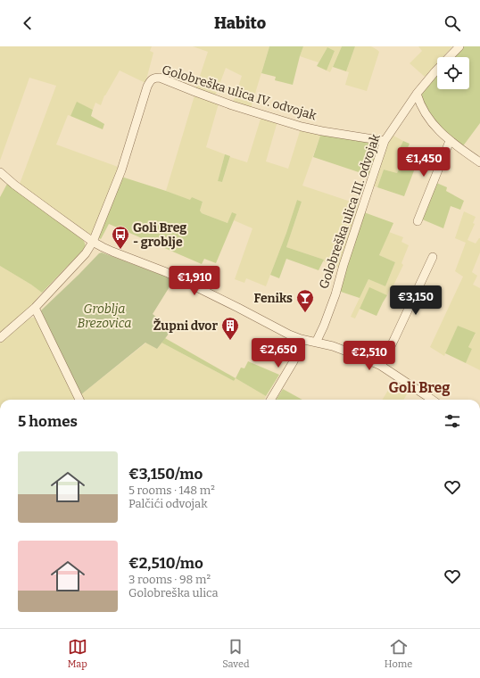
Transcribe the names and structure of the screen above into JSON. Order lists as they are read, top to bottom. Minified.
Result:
{"streets":{"street":["Golobreška ulica IV. odvojak","Golobreška ulica III. odvojak"]},"crossings":[["Golobreška ulica IV. odvojak","Golobreška ulica III. odvojak"]],"districts":["Goli Breg"],"parks":["Groblja Brezovica"],"places":{"bus stop":["Goli Breg - groblje"],"bar":["Feniks"],"building":["Župni dvor"]},"page":{"header":"Habito","price":["€1,450","€1,910","€3,150","€2,650","€2,510"],"heading":"5 homes","list":[{"name":"€3,150/mo","note":"5 rooms · 148 m² · Palčići odvojak"},{"name":"€2,510/mo","note":"3 rooms · 98 m² · Golobreška ulica"}],"tabs":["Map","Saved","Home"]}}
